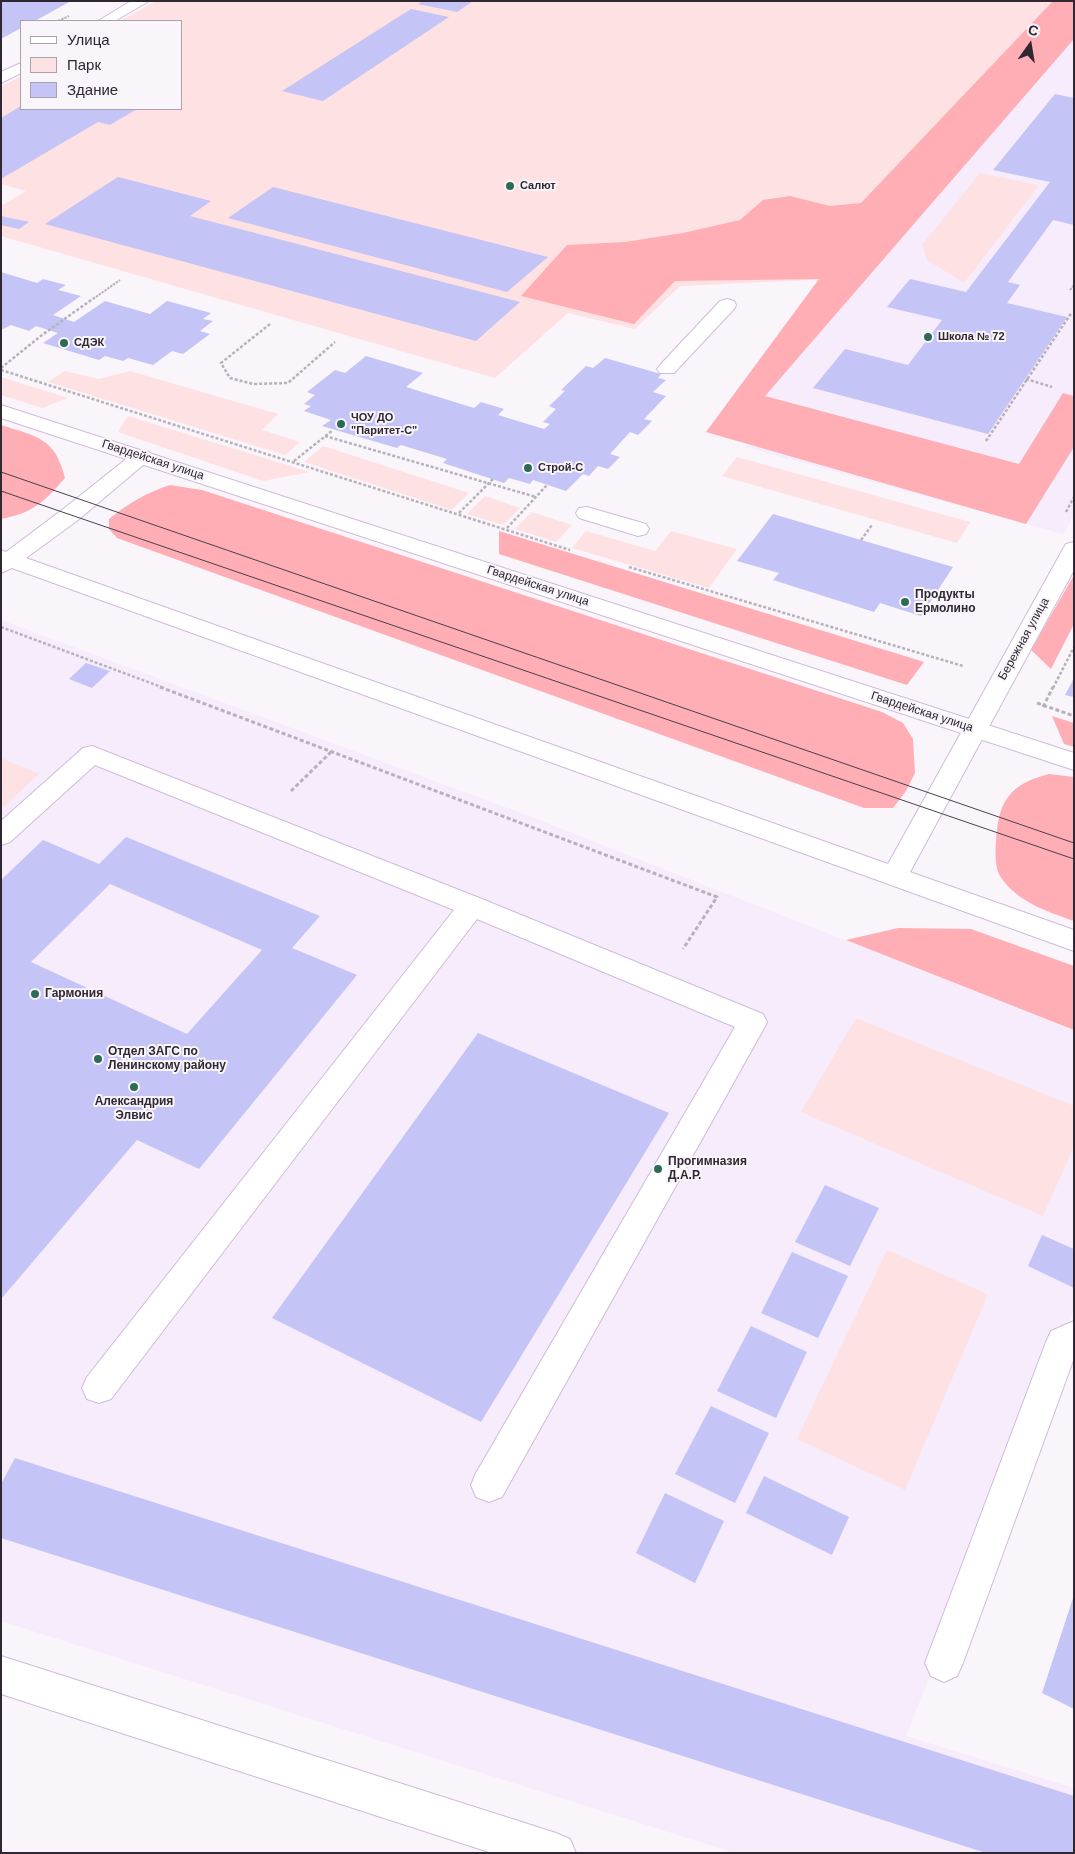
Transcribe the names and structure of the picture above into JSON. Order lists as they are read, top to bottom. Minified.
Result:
{"streets":{"street":["Гвардейская улица","Бережная улица"]},"crossings":[["Гвардейская улица","Бережная улица"]],"places":["Салют","Школа № 72","СДЭК","ЧОУ ДО \"Паритет-С\"","Строй-С","Продукты Ермолино","Гармония","Отдел ЗАГС по Ленинскому району","Александрия Элвис","Прогимназия Д.А.Р."],"legend":["Улица","Парк","Здание"],"north":"top"}
